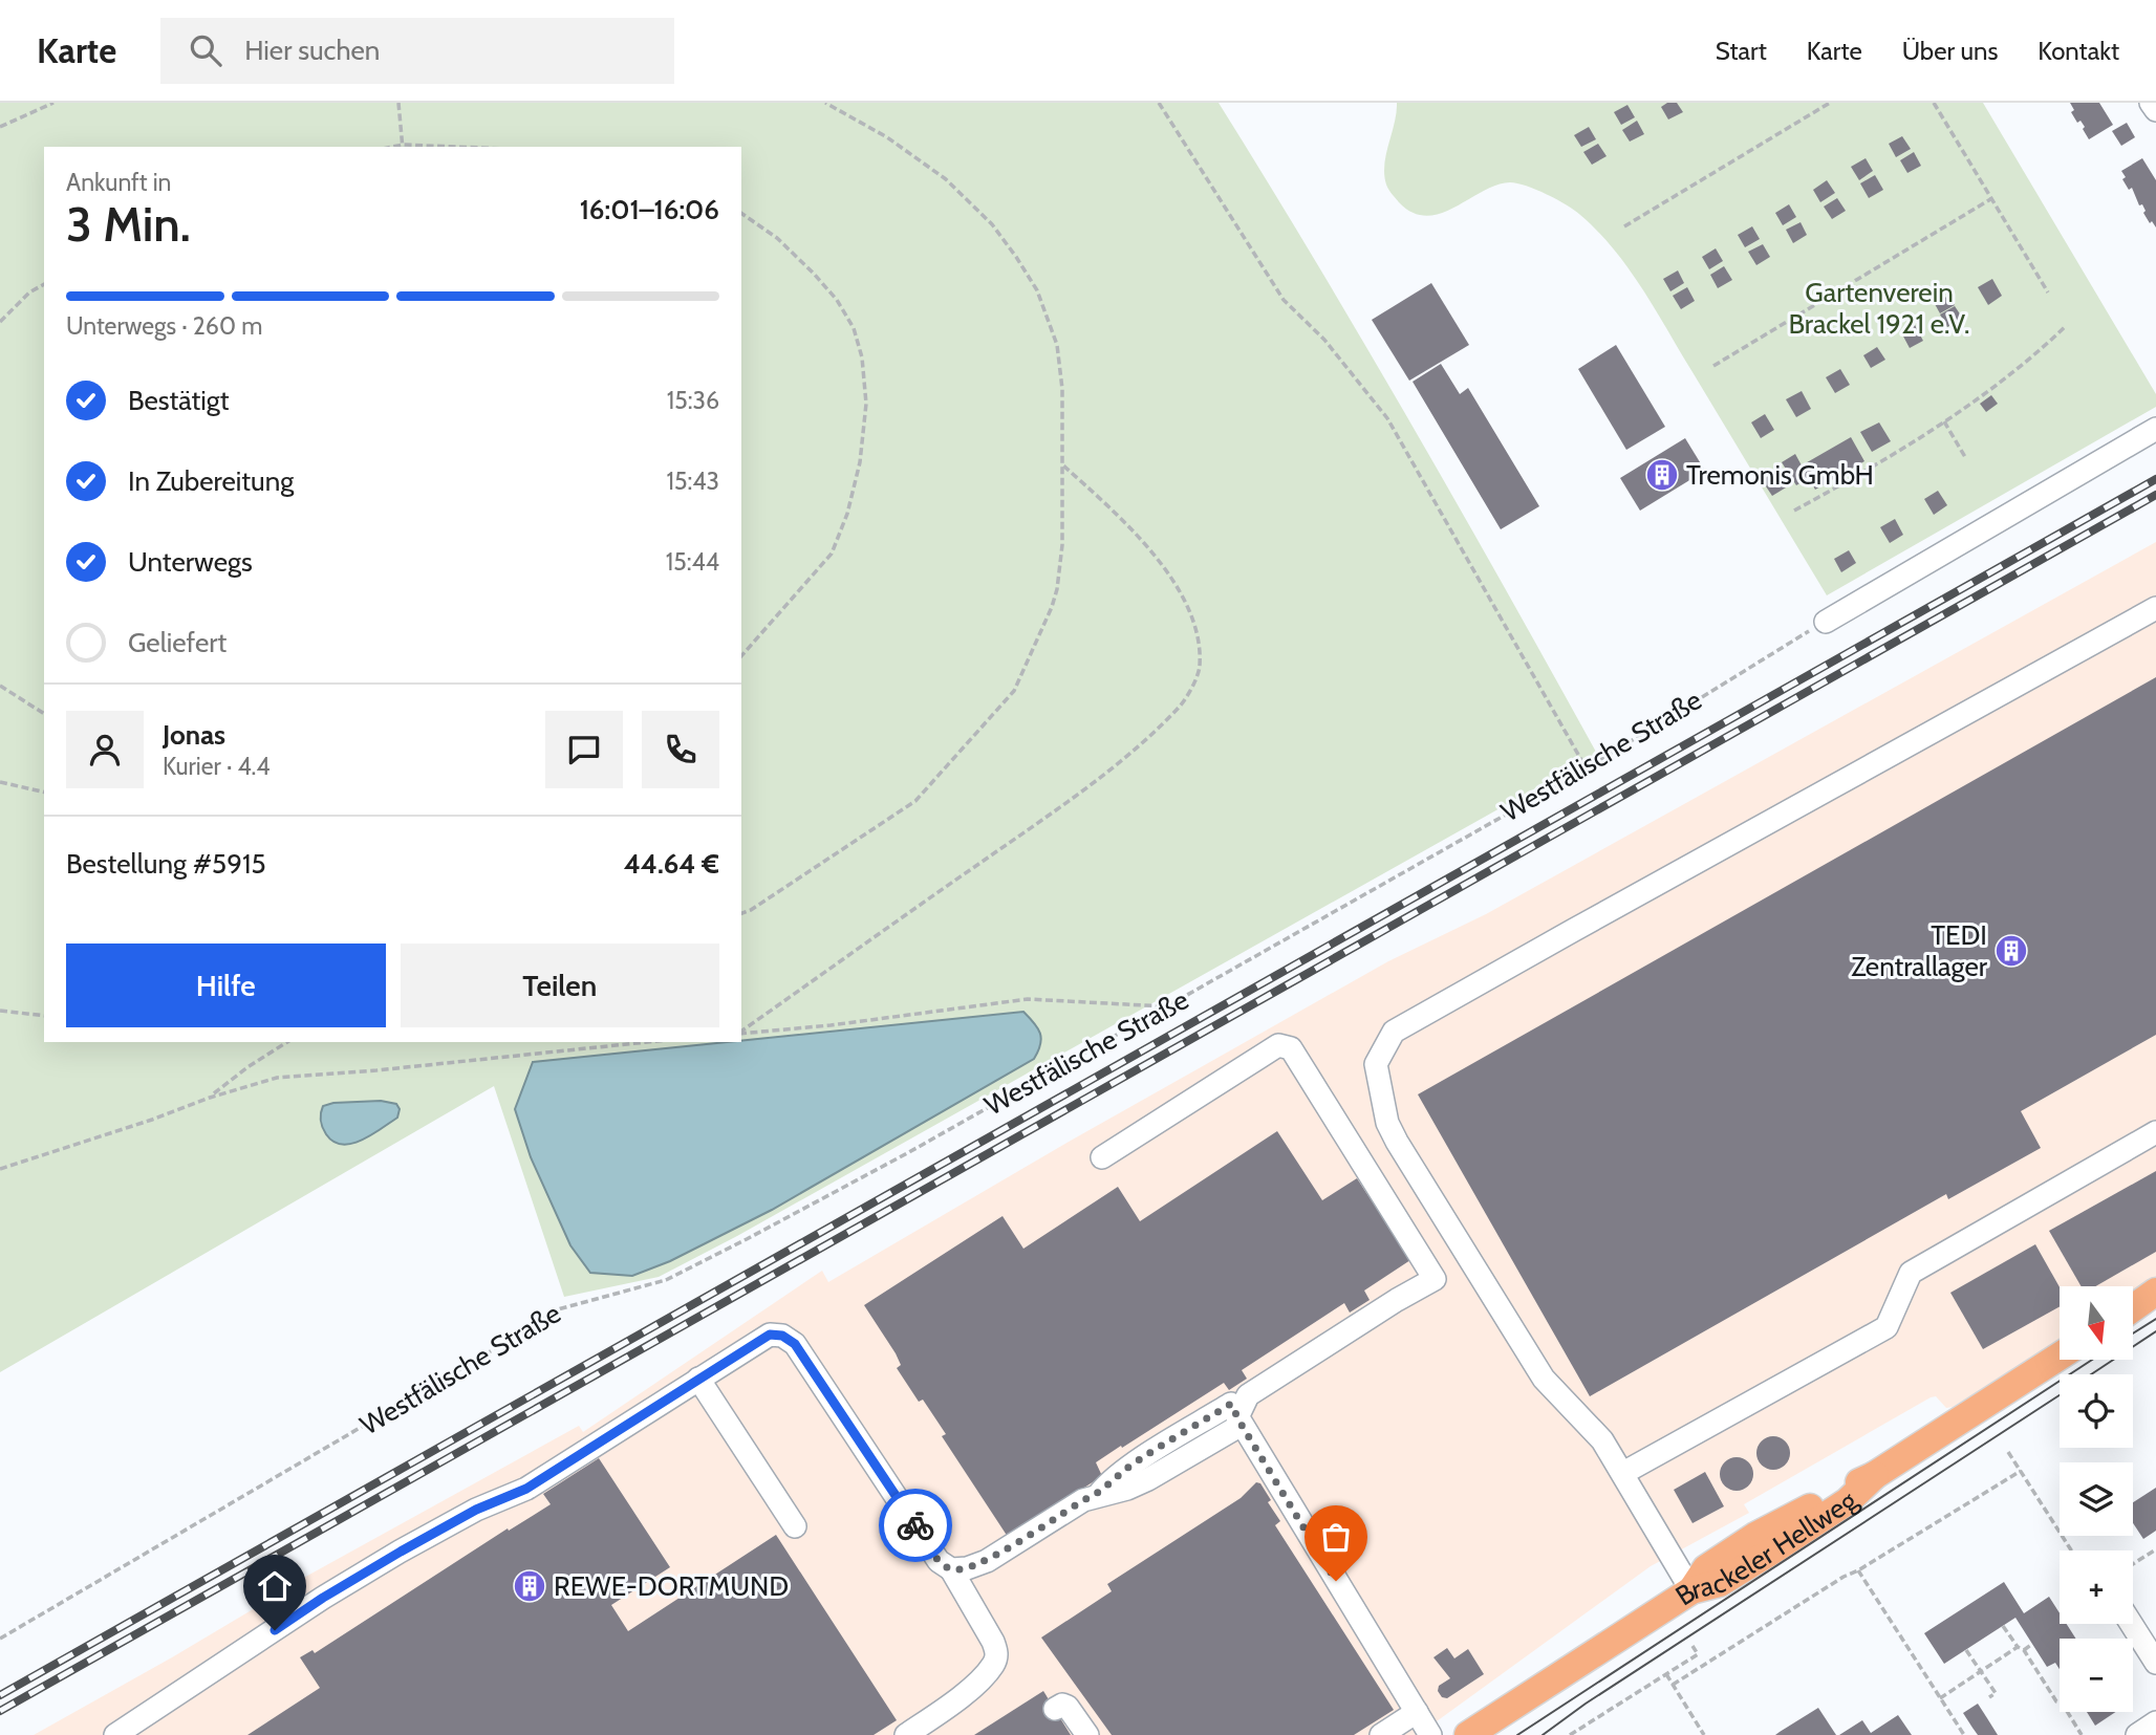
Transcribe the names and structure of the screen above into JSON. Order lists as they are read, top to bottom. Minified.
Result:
{"streets":{"main road":["Brackeler Hellweg"],"path":["Westfälische Straße"]},"parks":["Gartenverein Brackel 1921 e.V."],"places":{"building":["Tremonis GmbH","TEDI Zentrallager","REWE-DORTMUND"]},"north":"bottom","page":{"header":"Karte","search":"Hier suchen","nav":["Start","Karte","Über uns","Kontakt"],"heading":["3 Min.","Ankunft in","16:01–16:06"],"panel":["Jonas","Kurier · 4.4","Bestellung #5915","44.64 €"],"bar":"Unterwegs · 260 m","list":[["Bestätigt","15:36"],["In Zubereitung","15:43"],["Unterwegs","15:44"],"Geliefert"],"buttons":["Hilfe","Teilen"],"map_buttons":["+","−"]}}
